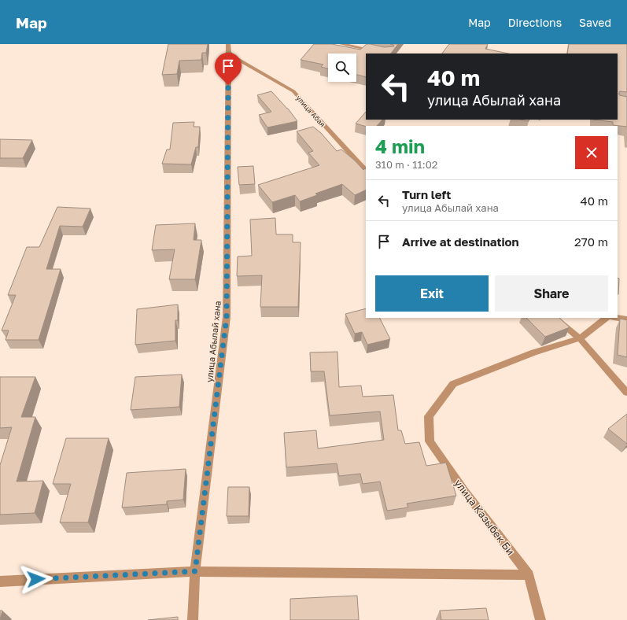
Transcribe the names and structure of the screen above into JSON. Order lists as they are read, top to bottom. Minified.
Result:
{"streets":{"street":["улица Абая","улица Абылай хана","улица Казыбек Би"]},"crossings":[["улица Абая","улица Абылай хана"]],"page":{"header":"Map","nav":["Map","Directions","Saved"],"turn":["40 m","улица Абылай хана"],"heading":["4 min","310 m · 11:02"],"list":[{"name":"Turn left","note":"улица Абылай хана","value":"40 m"},{"name":"Arrive at destination","value":"270 m"}],"buttons":["Exit","Share"]}}
